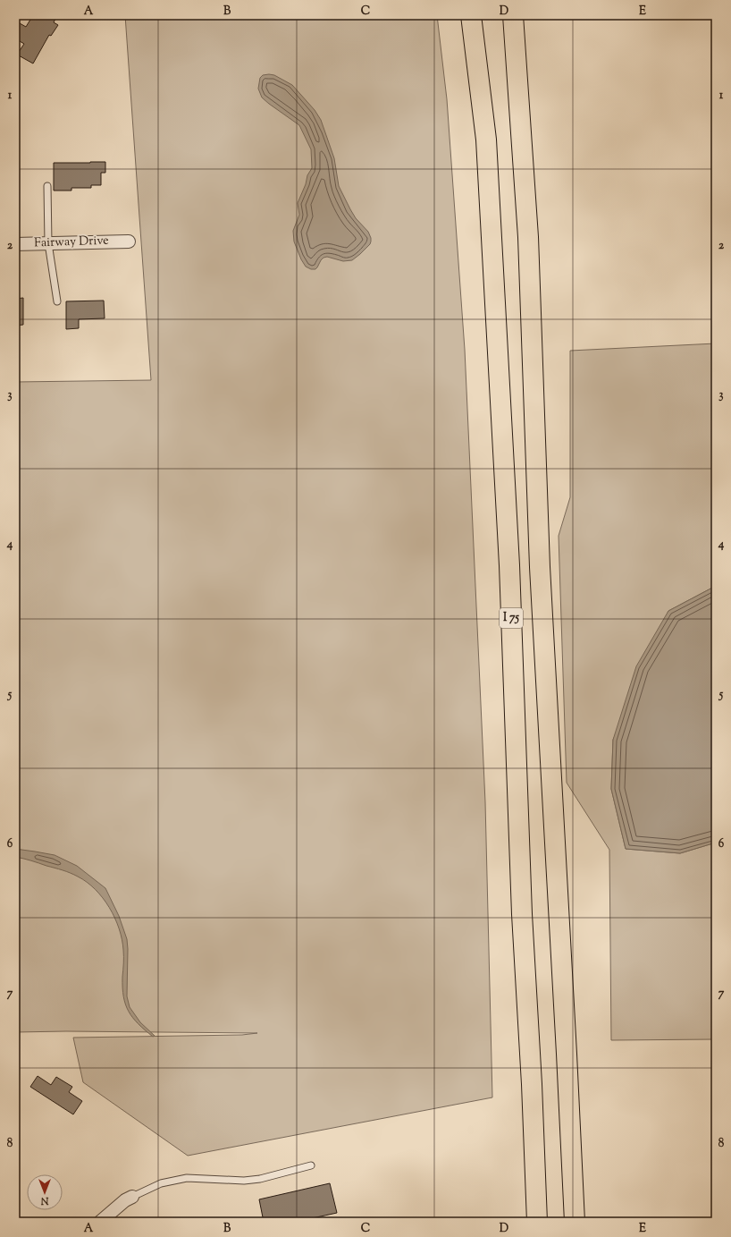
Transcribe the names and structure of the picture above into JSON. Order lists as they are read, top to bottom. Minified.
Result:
{"streets":{"highway":["I 75"],"street":["Fairway Drive"]},"north":"bottom","grid":{"columns":["A","B","C","D","E"],"rows":["1","2","3","4","5","6","7","8"]}}
